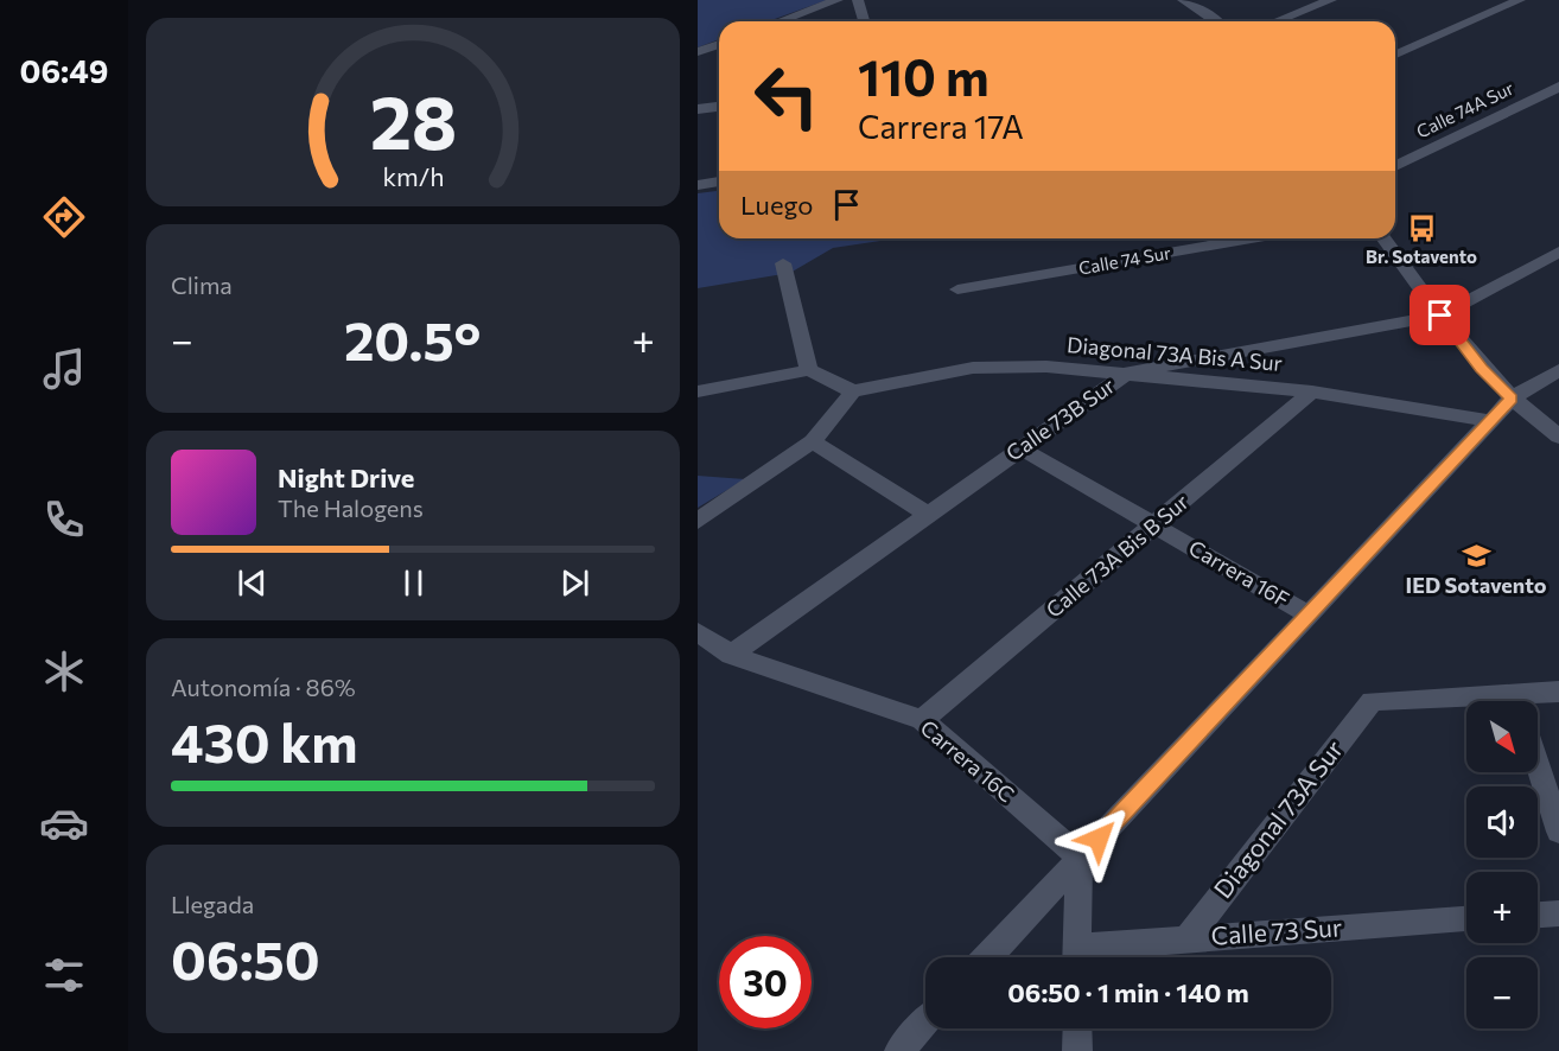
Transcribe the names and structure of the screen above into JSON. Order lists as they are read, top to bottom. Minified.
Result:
{"streets":{"street":["Calle 74A Sur","Calle 74 Sur","Diagonal 73A Bis A Sur","Calle 73B Sur","Calle 73A Bis B Sur","Carrera 16F","Carrera 16C","Diagonal 73A Sur","Calle 73 Sur"]},"crossings":[["Diagonal 73A Bis A Sur","Calle 73B Sur"],["Diagonal 73A Bis A Sur","Calle 73A Bis B Sur"],["Calle 73B Sur","Carrera 16F"],["Calle 73B Sur","Carrera 16C"],["Calle 73A Bis B Sur","Carrera 16F"],["Calle 73A Bis B Sur","Carrera 16C"],["Diagonal 73A Sur","Calle 73 Sur"]],"places":{"bus stop":["Br. Sotavento"],"school or university":["IED Sotavento"]},"north":"bottom right","page":{"tabs":"06:49","turn":["110 m","Carrera 17A"],"then":"Luego","tile":["Clima",["Autonomía · 86%","430 km"],["Llegada","06:50"]],"heat":["−","20.5°","+"],"song":["Night Drive","The Halogens"],"map_buttons":["+","−"],"limit":"30","trip":"06:50 · 1 min · 140 m","gauge":["28","km/h"]}}
